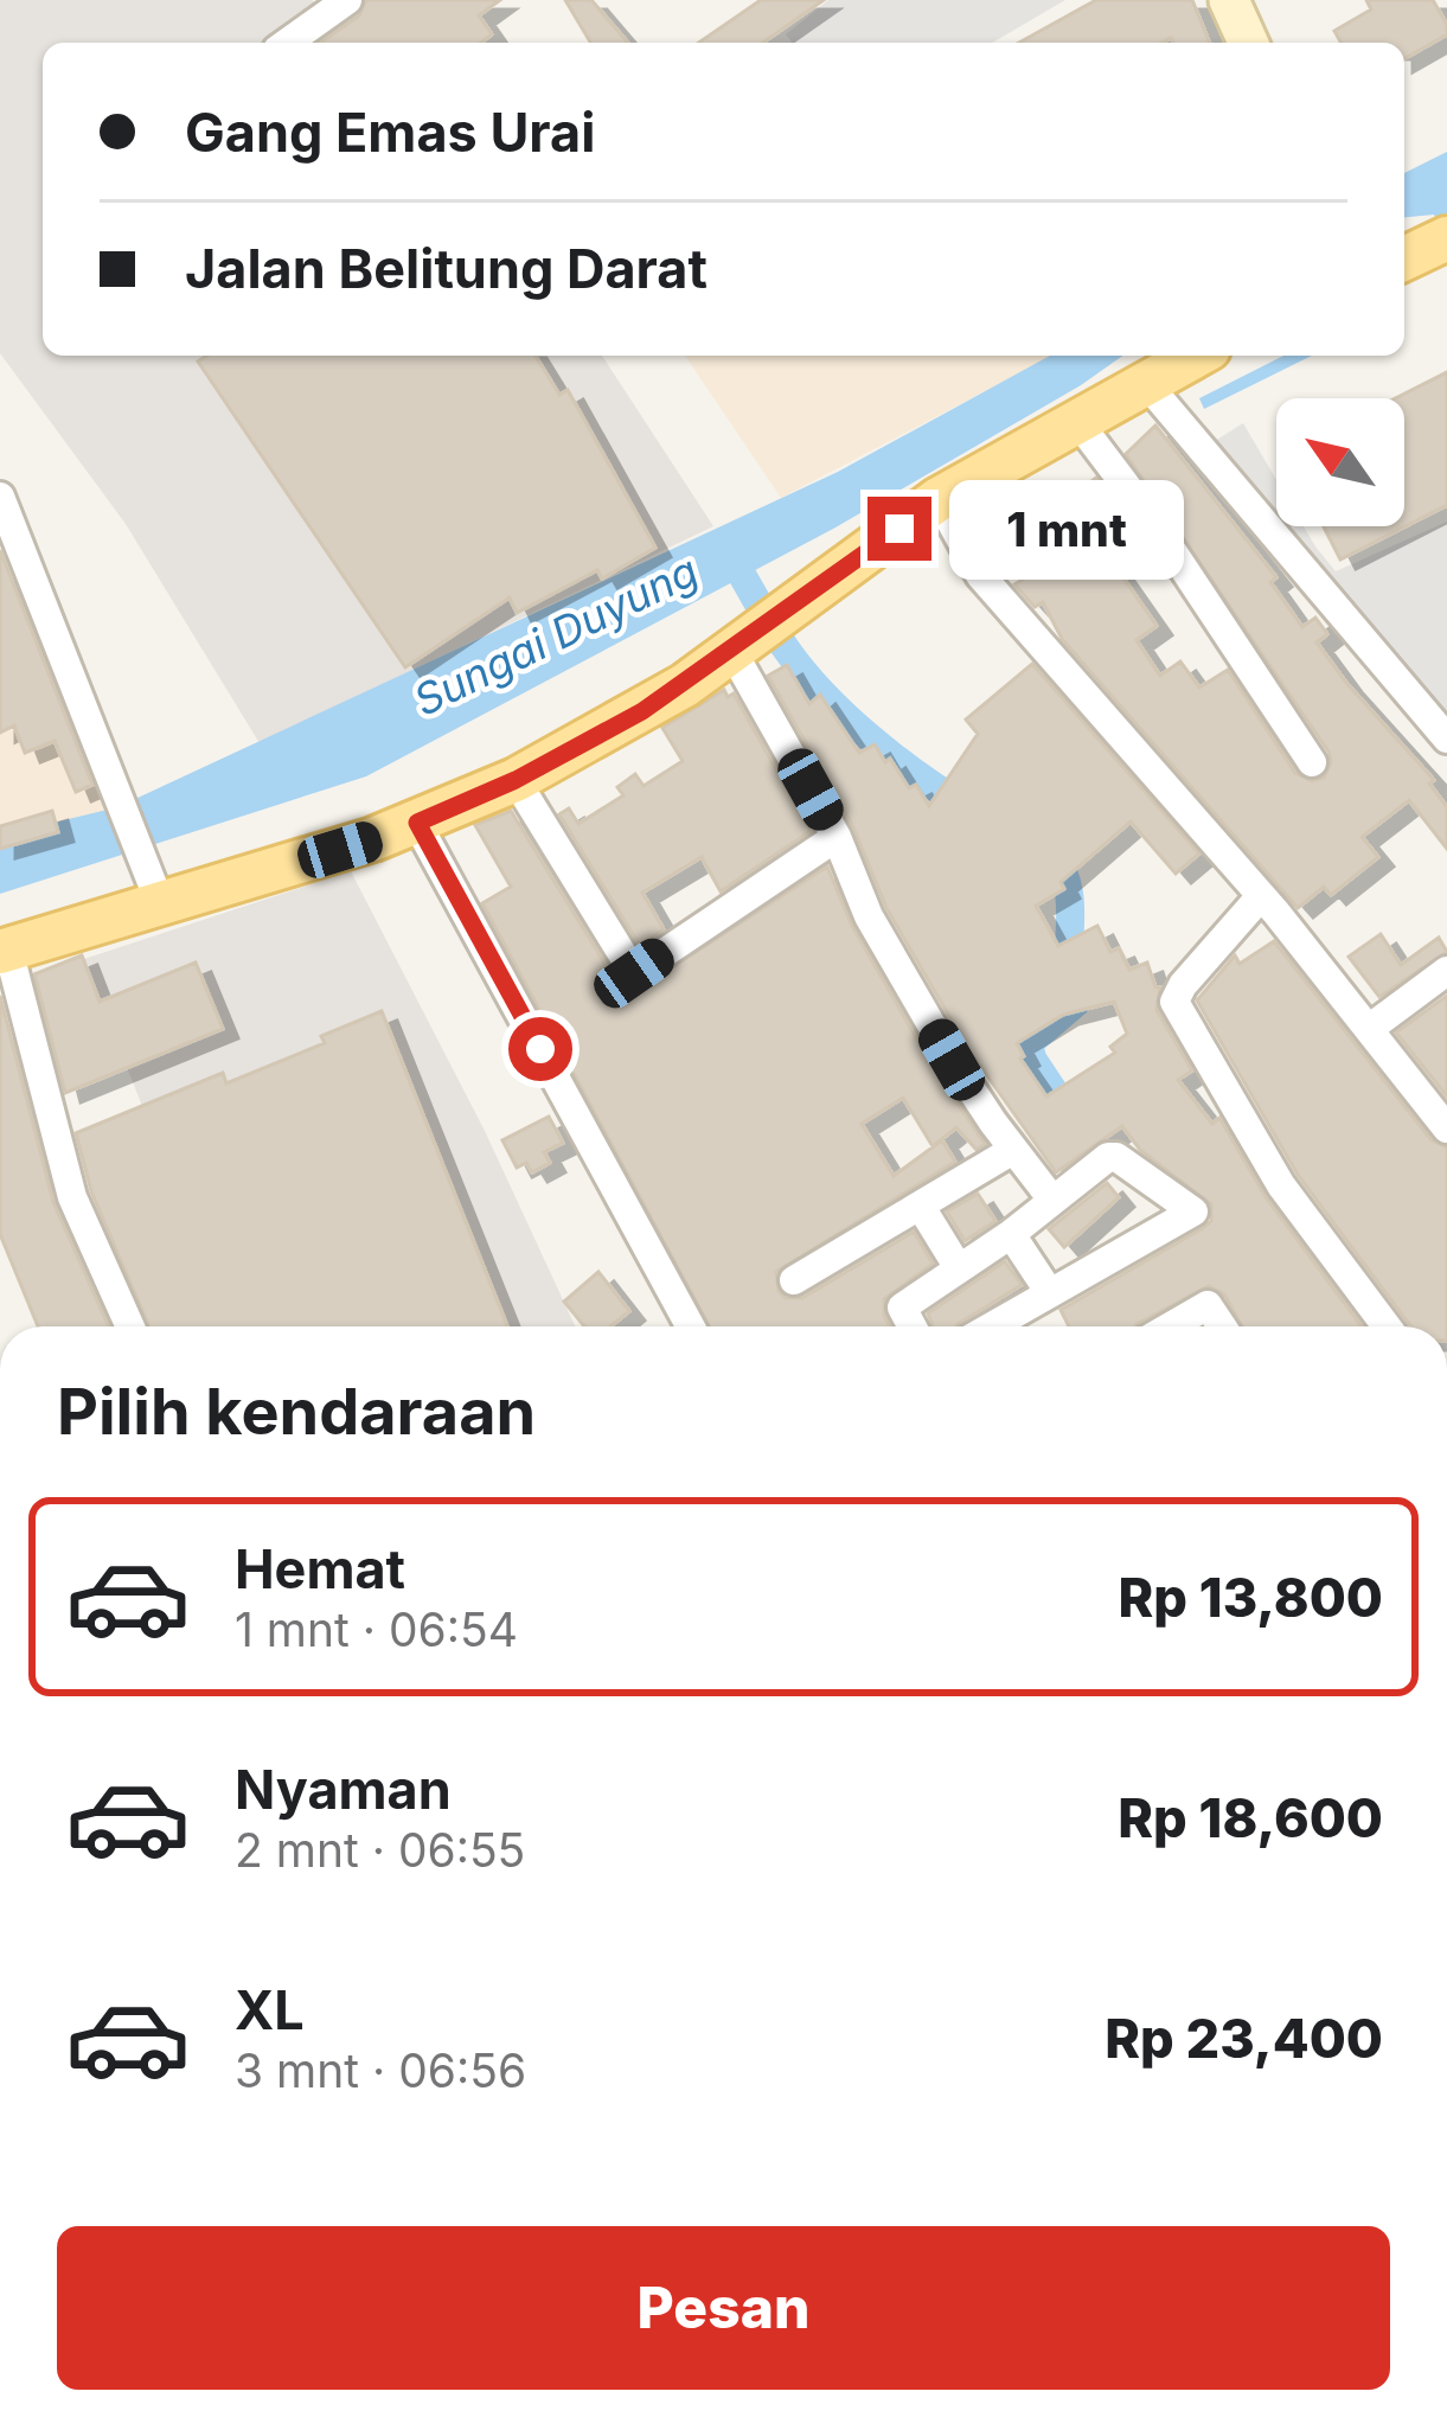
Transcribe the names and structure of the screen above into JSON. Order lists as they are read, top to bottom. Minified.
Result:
{"water":["Sungai Duyung"],"north":"top left","page":{"banner":["Gang Emas Urai","Jalan Belitung Darat"],"bubble":"1 mnt","heading":"Pilih kendaraan","list":[{"name":"Hemat","note":"1 mnt · 06:54","value":"Rp 13,800"},{"name":"Nyaman","note":"2 mnt · 06:55","value":"Rp 18,600"},{"name":"XL","note":"3 mnt · 06:56","value":"Rp 23,400"}],"buttons":"Pesan"}}
